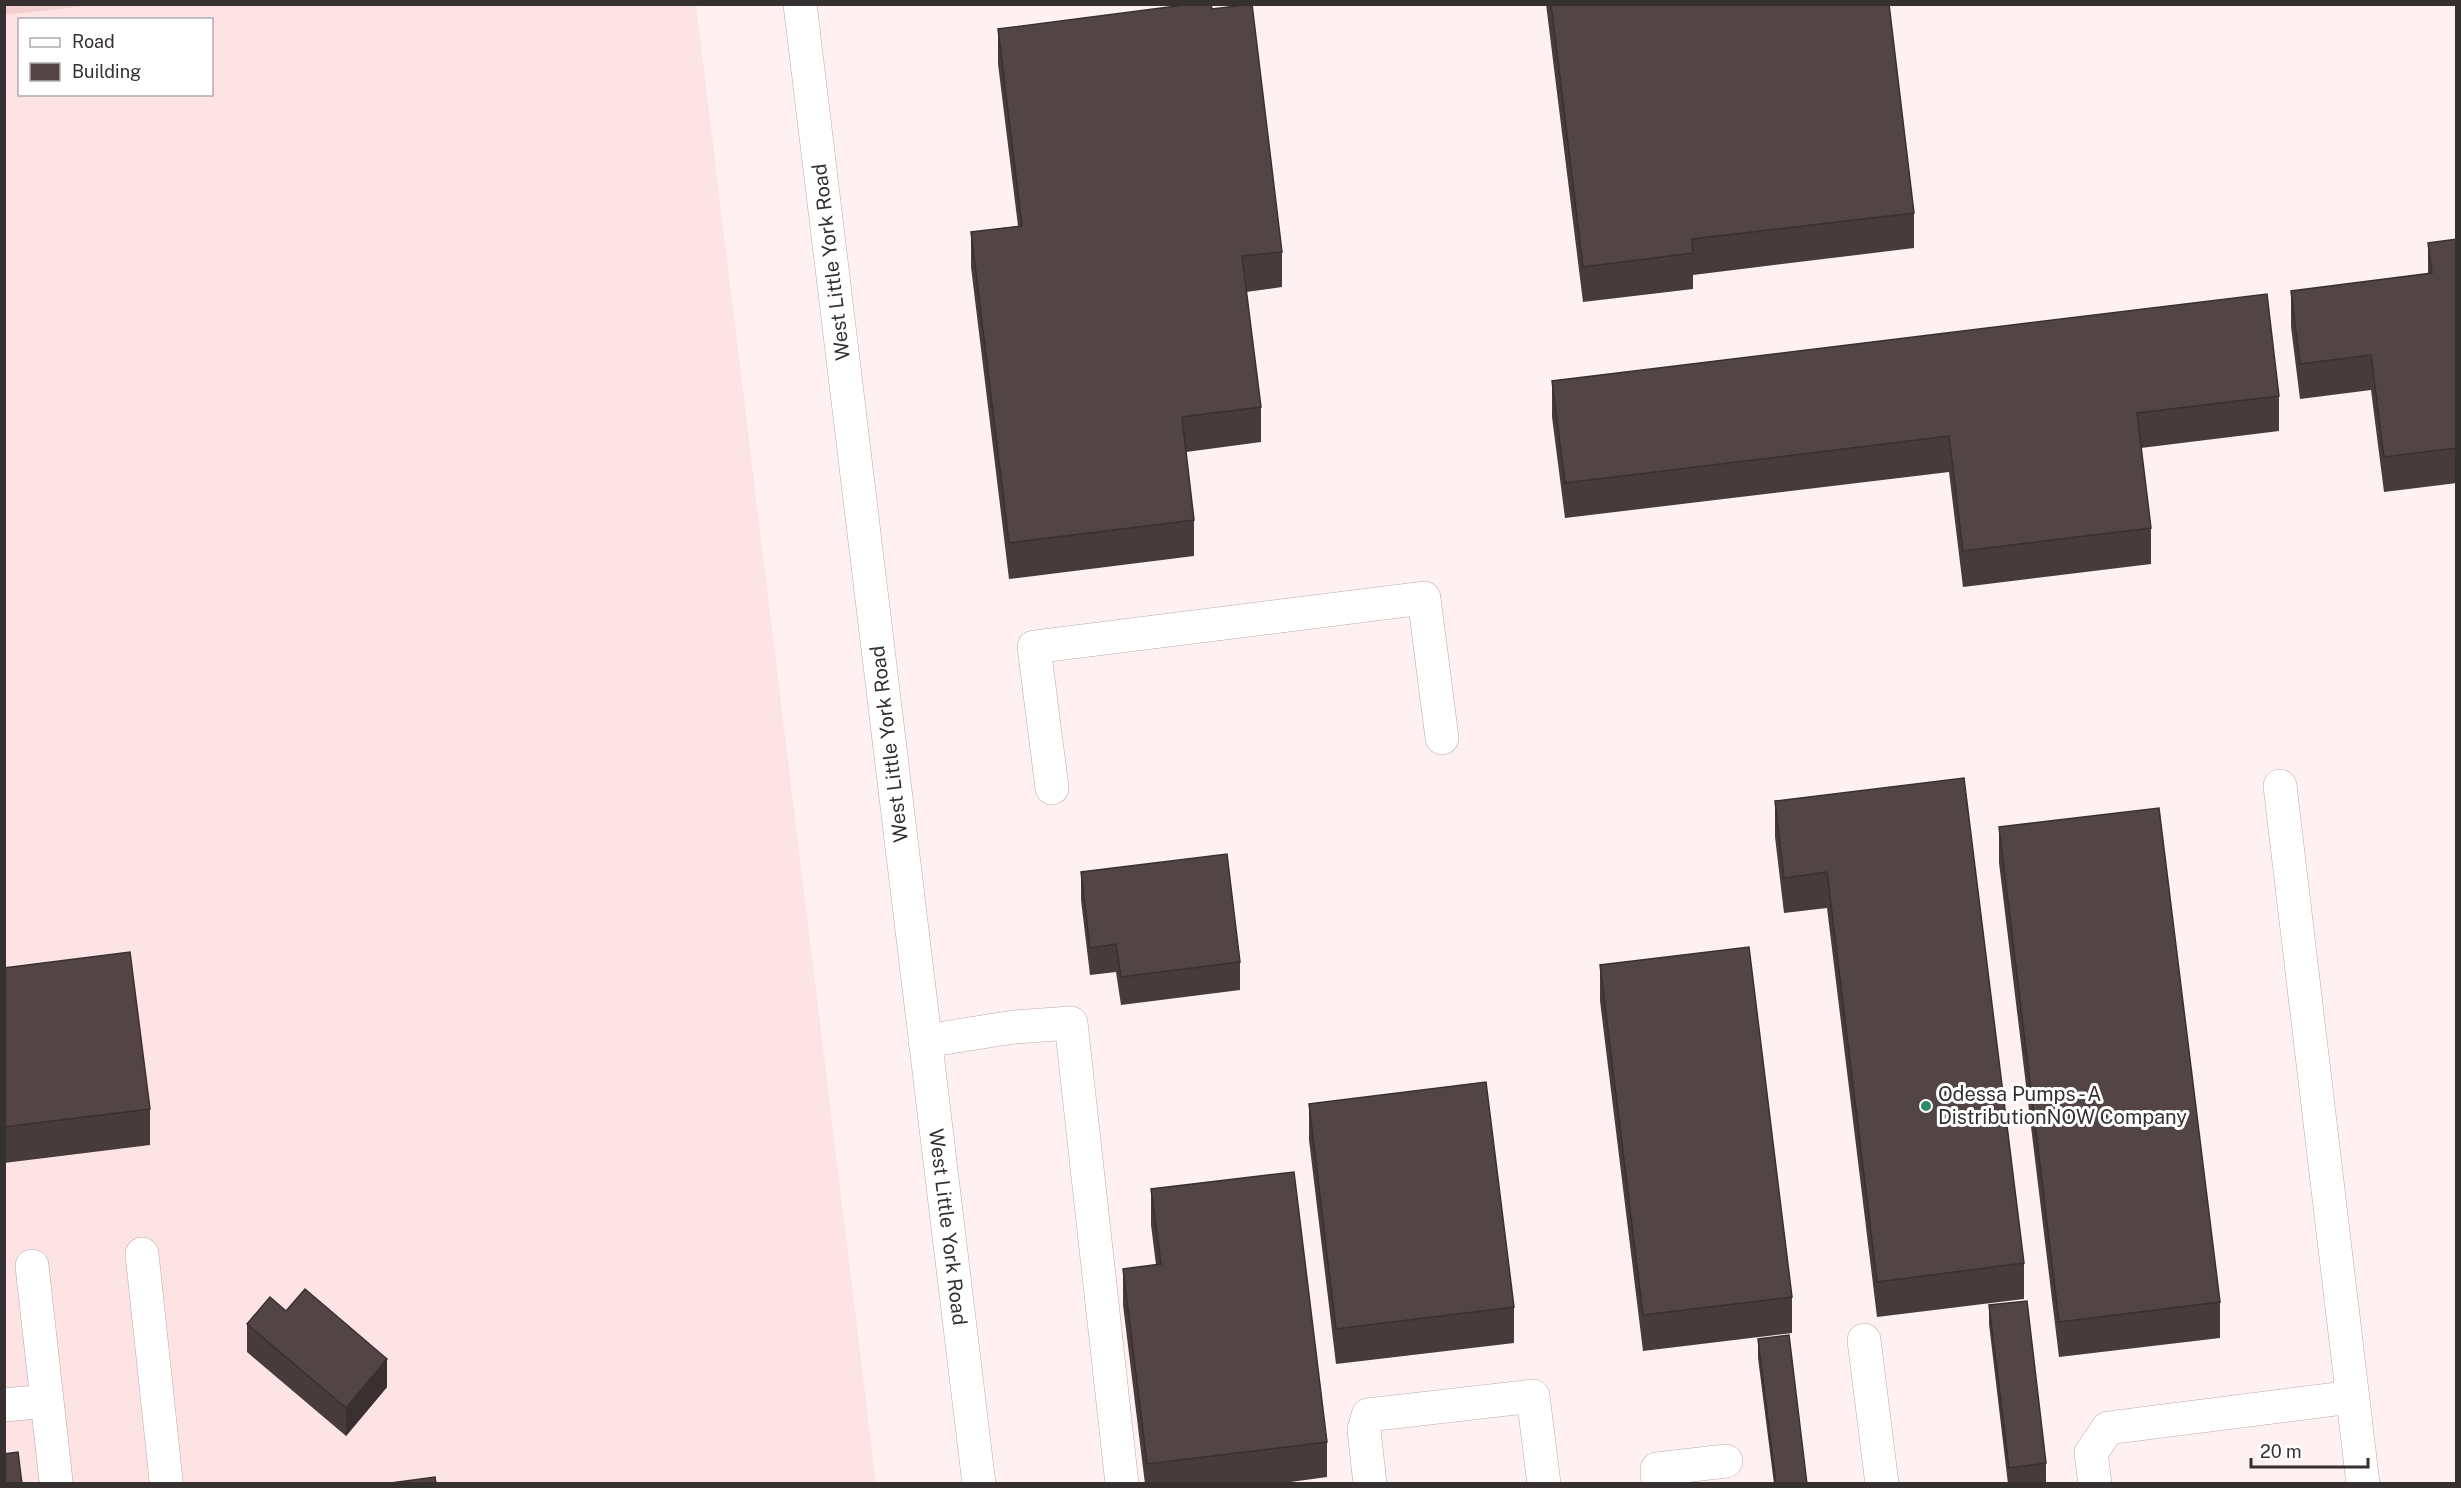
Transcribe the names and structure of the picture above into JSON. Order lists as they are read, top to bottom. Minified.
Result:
{"streets":{"main road":["West Little York Road"]},"places":["Odessa Pumps - A DistributionNOW Company"],"legend":["Road","Building"],"scale_bar":"20 m"}
